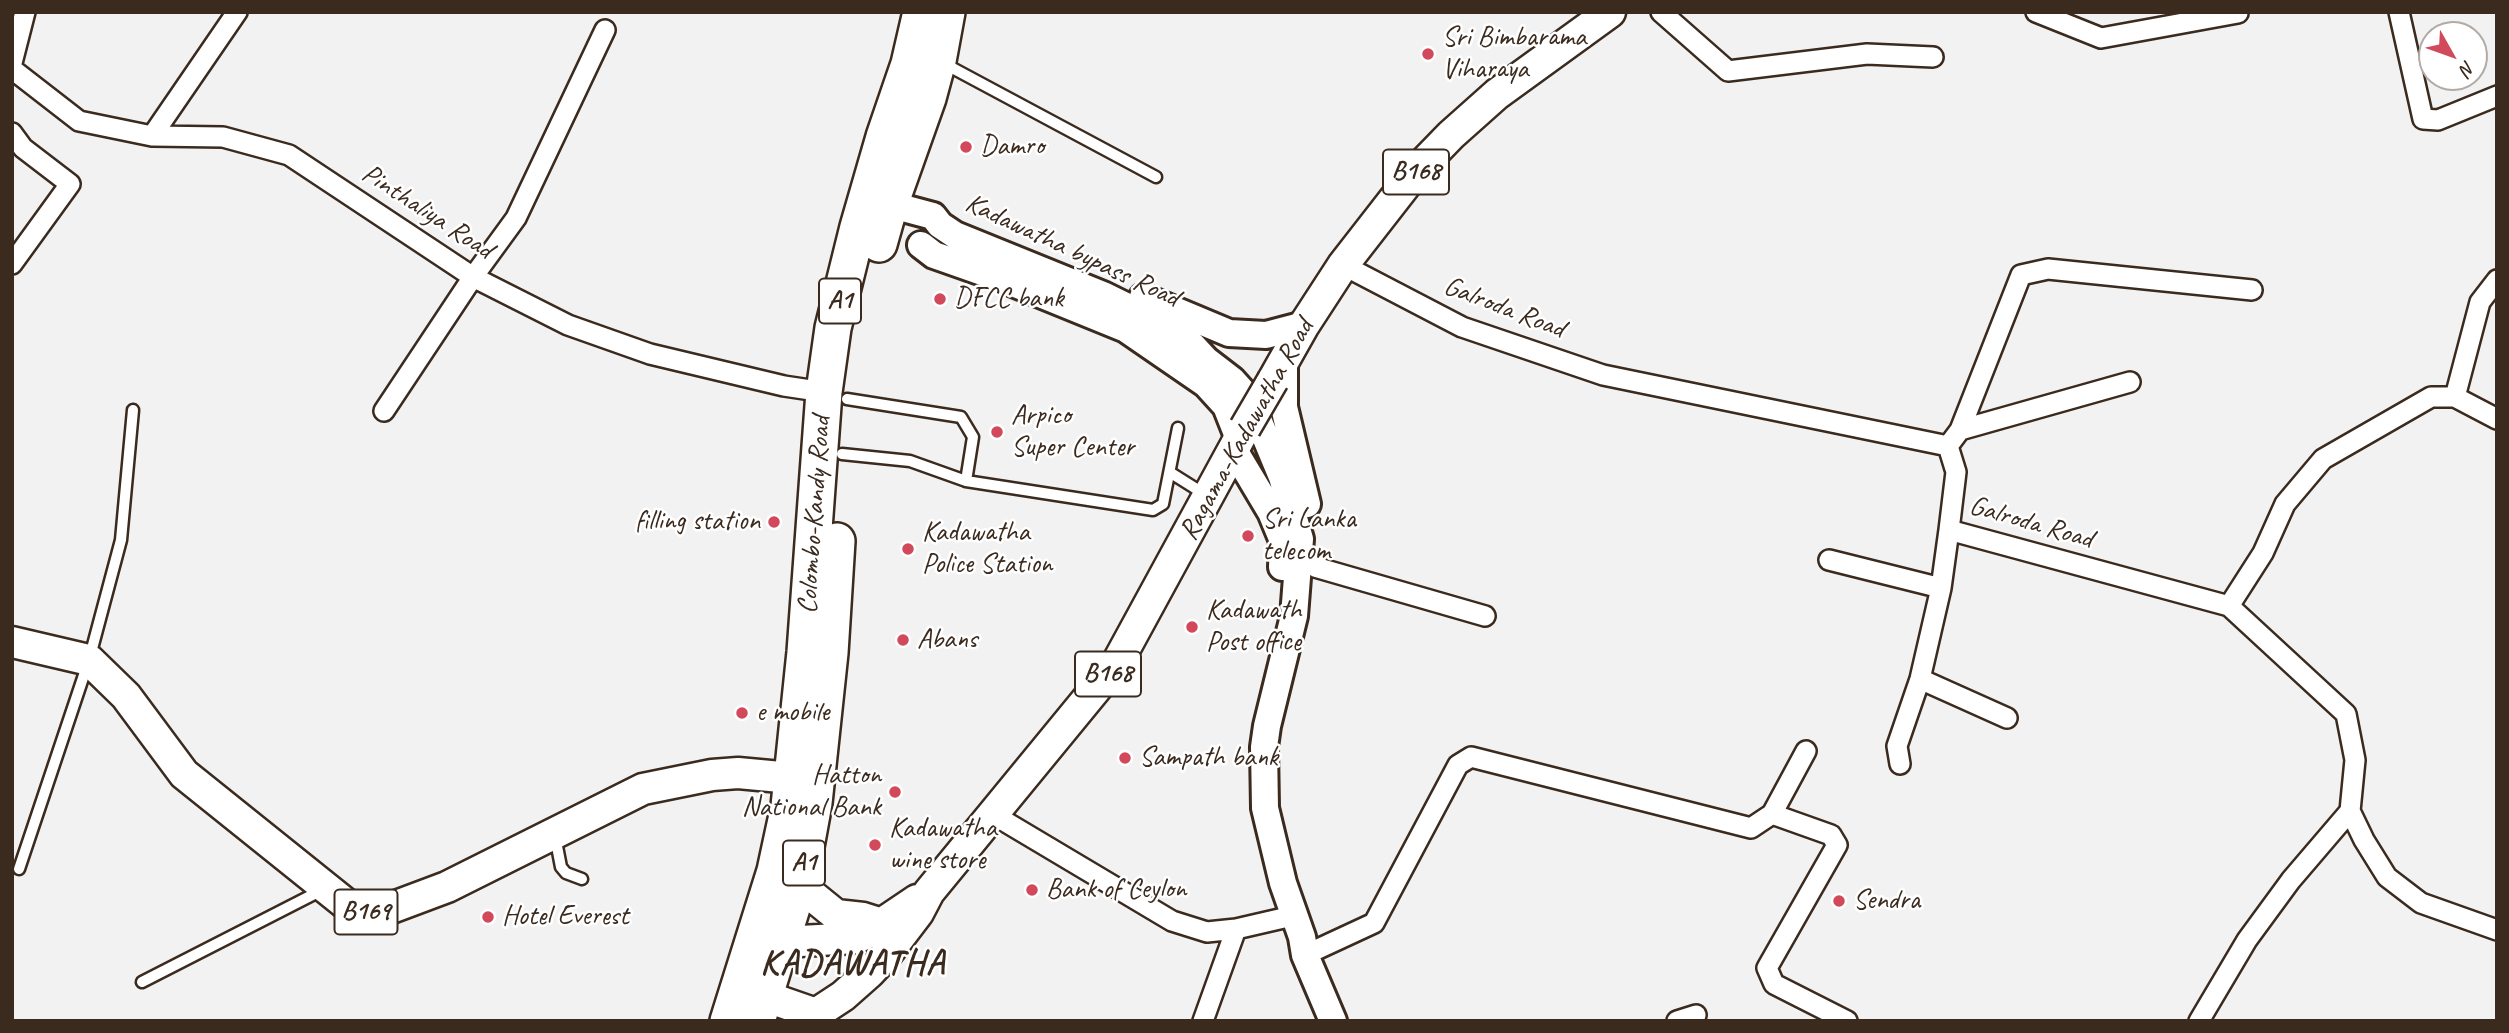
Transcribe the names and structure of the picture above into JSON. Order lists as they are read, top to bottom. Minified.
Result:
{"streets":{"highway":["A1","Colombo-Kandy Road"],"main road":["B168","Kadawatha bypass Road","Ragama-Kadawatha Road","B169"],"street":["Pinthaliya Road","Galroda Road"]},"crossings":[["B168","Ragama-Kadawatha Road"],["B168","Colombo-Kandy Road"],["Pinthaliya Road","Colombo-Kandy Road"],["Kadawatha bypass Road","Colombo-Kandy Road"],["Galroda Road","Ragama-Kadawatha Road"],["Colombo-Kandy Road","B169"]],"districts":["KADAWATHA"],"places":["Sri Bimbarama Viharaya","Damro","DFCC bank","Arpico Super Center","filling station","Sri Lanka telecom","Kadawatha Police Station","Kadawath Post office","Abans","e mobile","Sampath bank","Hatton National Bank","Kadawatha wine store","Bank of Ceylon","Sendra","Hotel Everest"],"north":"bottom right"}
